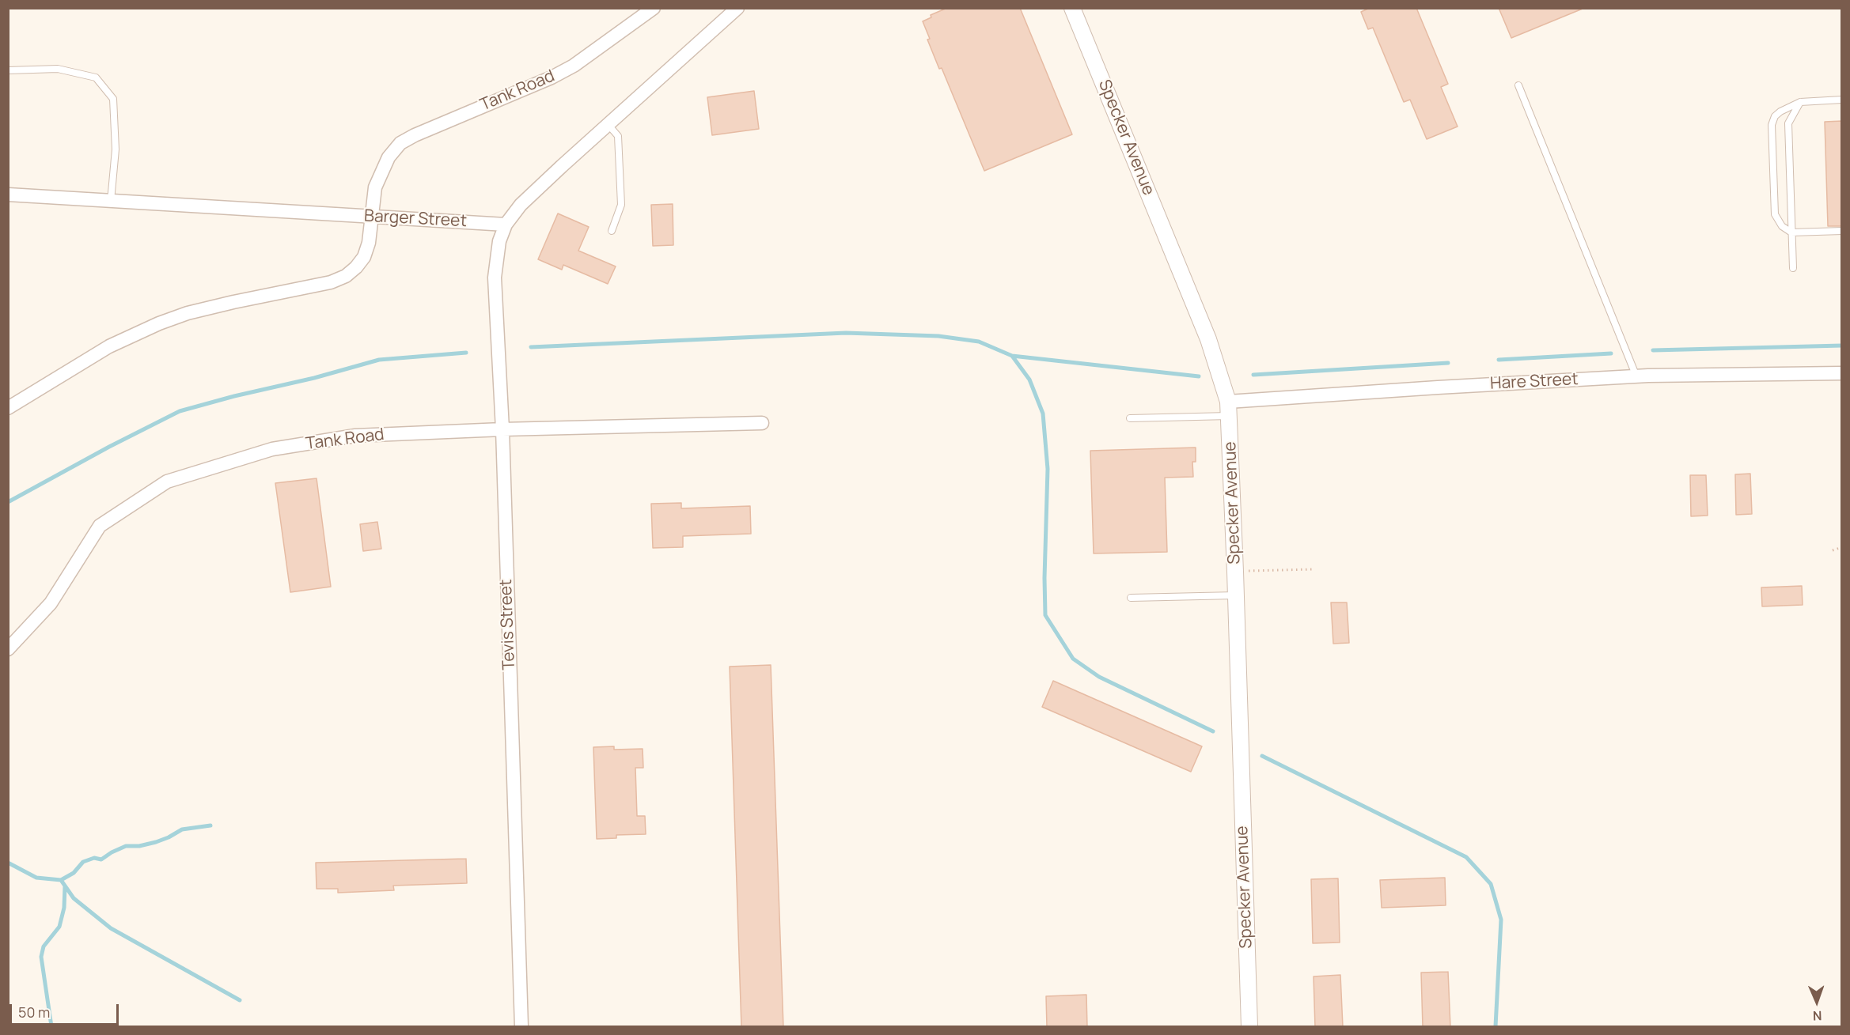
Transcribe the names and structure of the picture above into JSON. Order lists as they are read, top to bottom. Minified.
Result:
{"streets":{"street":["Tank Road","Specker Avenue","Barger Street","Hare Street","Tevis Street"]},"crossings":[["Tank Road","Barger Street"],["Tank Road","Tevis Street"],["Specker Avenue","Hare Street"],["Barger Street","Tevis Street"]],"scale_bar":"50 m","north":"bottom"}
